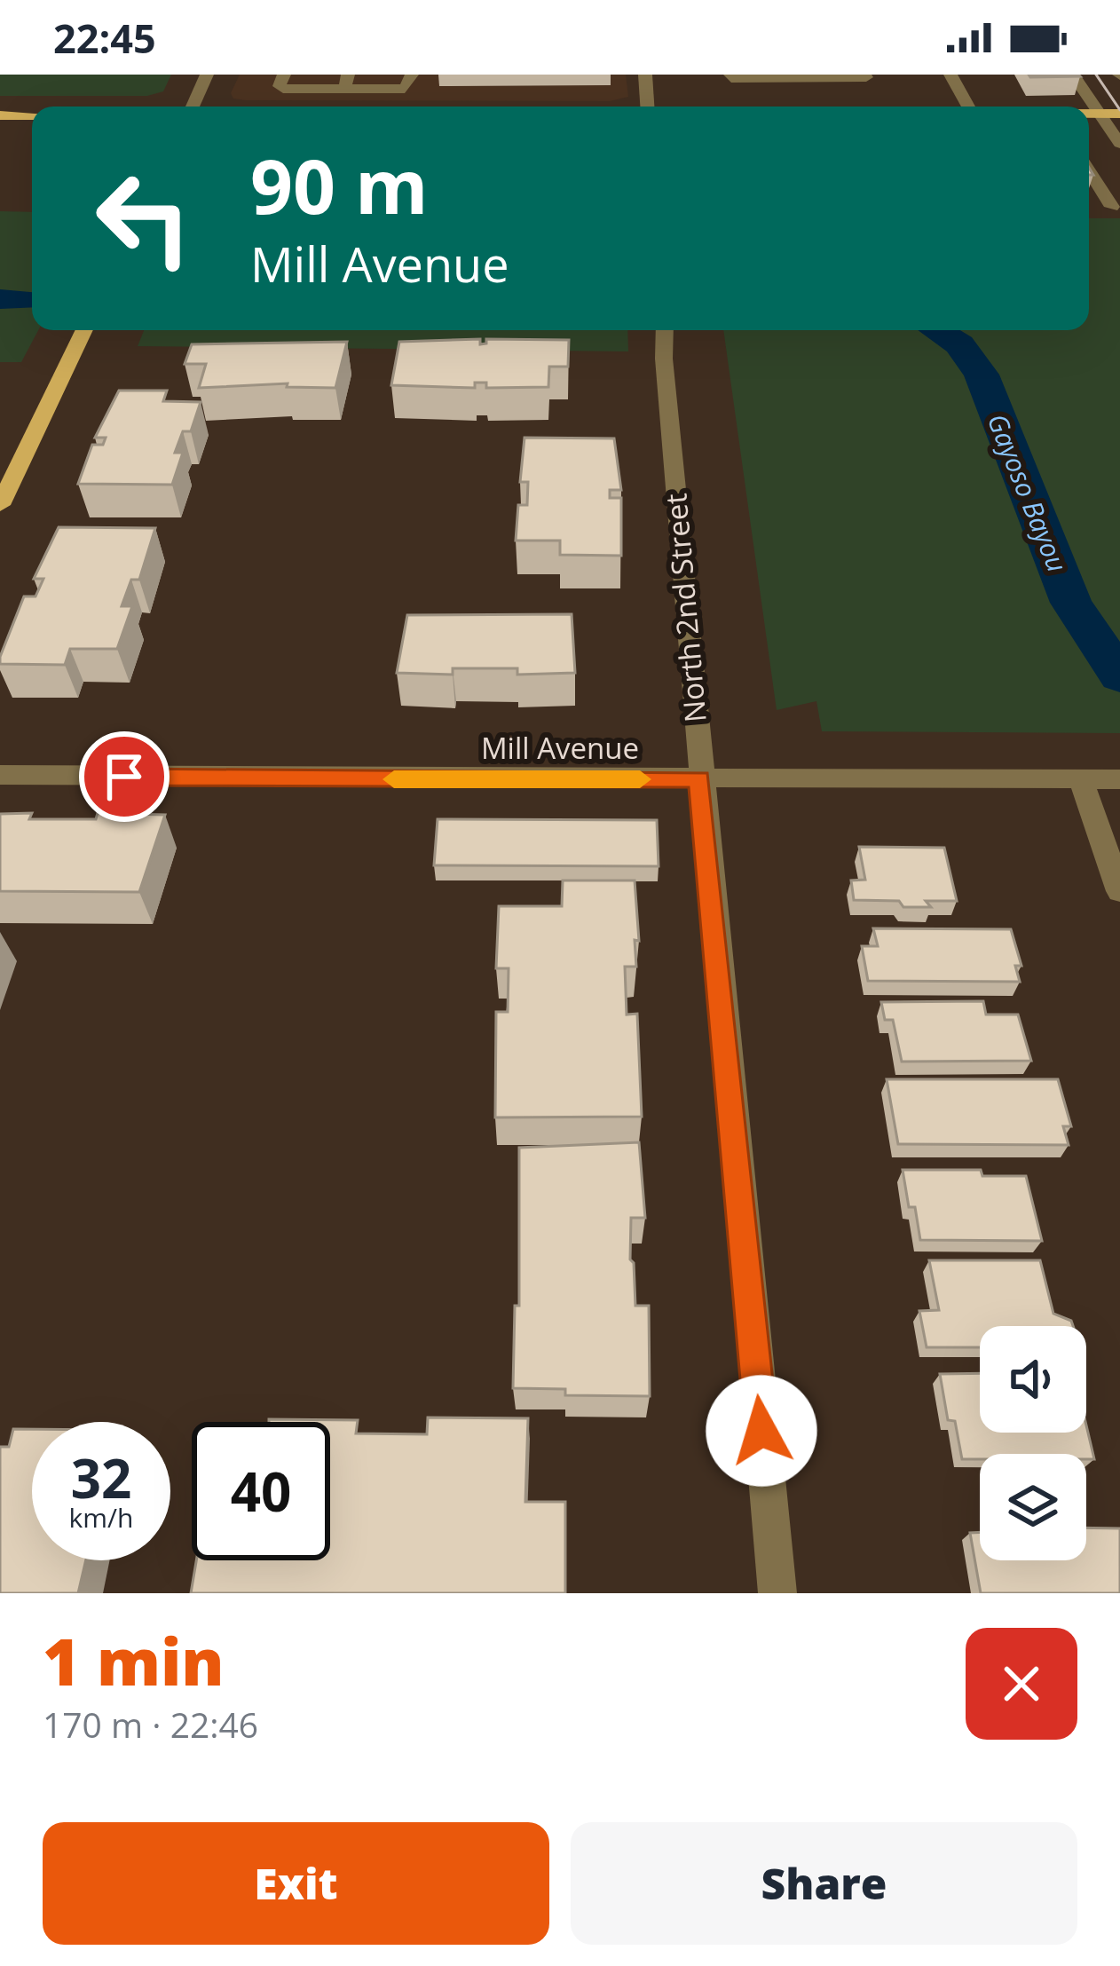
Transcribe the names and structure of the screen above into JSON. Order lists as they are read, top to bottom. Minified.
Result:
{"streets":{"street":["North 2nd Street","Mill Avenue"]},"crossings":[["North 2nd Street","Mill Avenue"]],"water":["Gayoso Bayou"],"page":{"status":"22:45","turn":["90 m","Mill Avenue"],"speed":"32 km/h","limit":"40","heading":["1 min","170 m · 22:46"],"buttons":["Exit","Share"]}}
